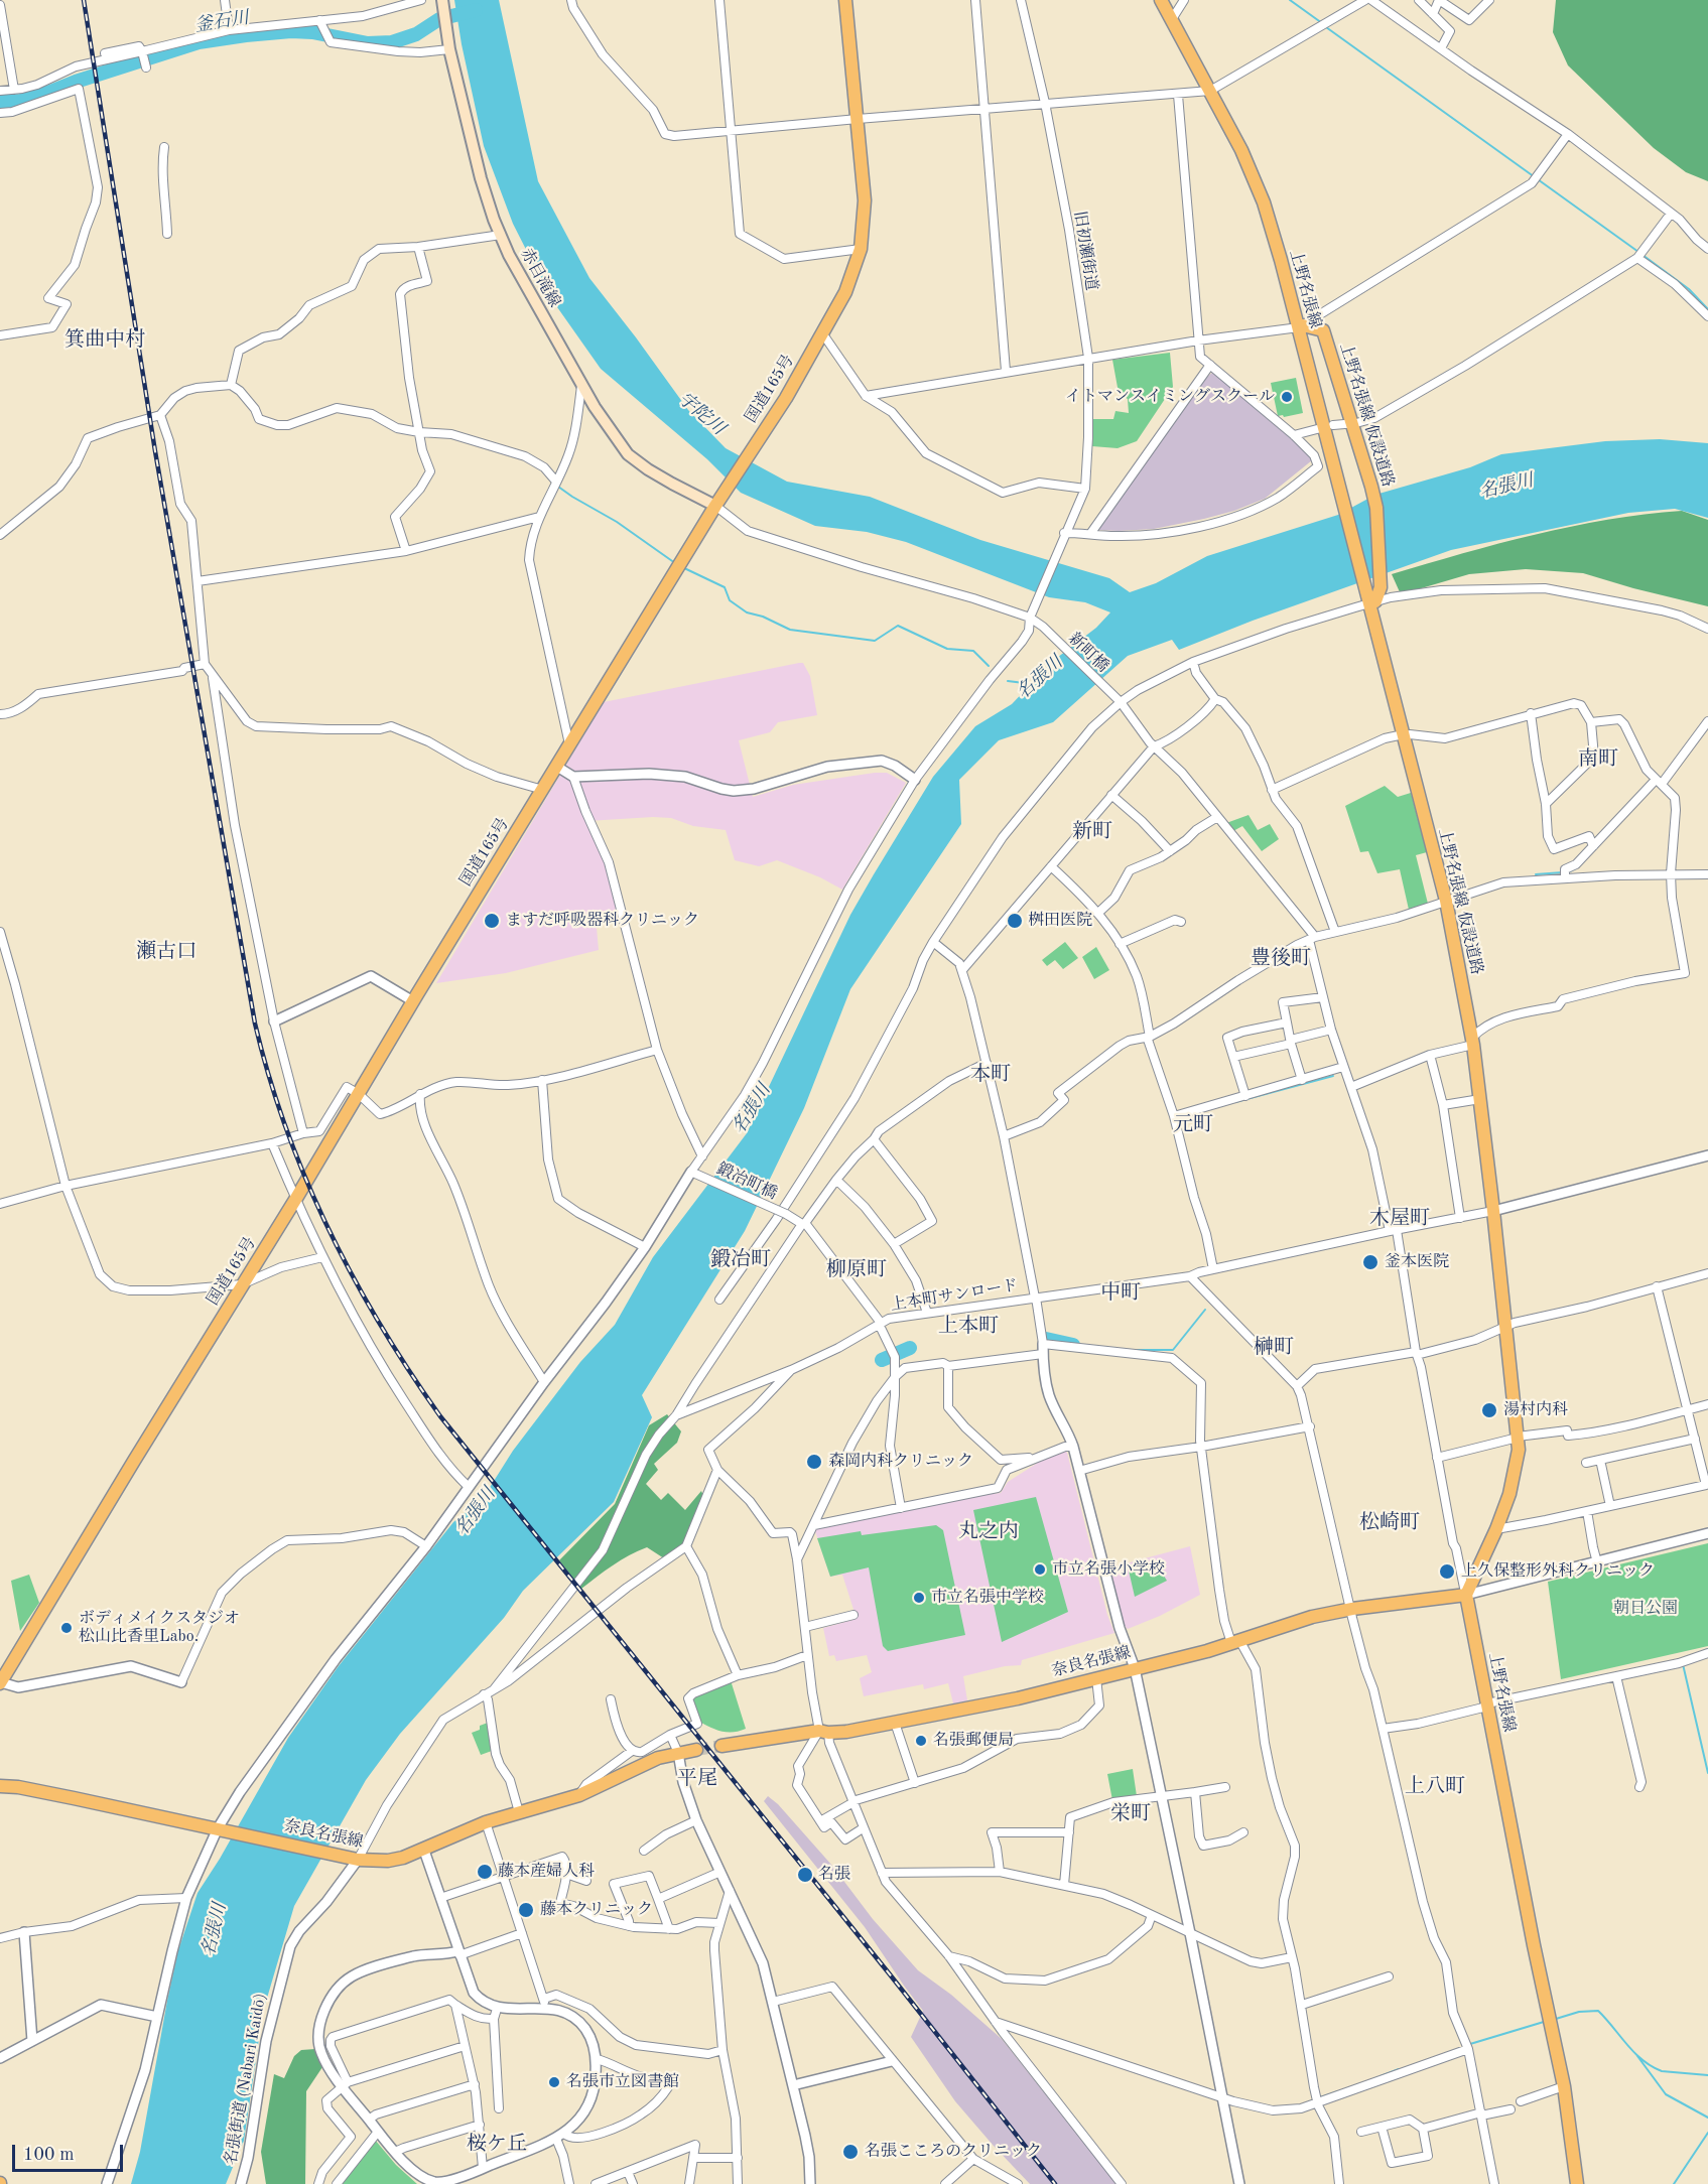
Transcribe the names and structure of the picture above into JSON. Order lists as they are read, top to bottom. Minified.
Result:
{"streets":{"main road":["赤目滝線","上野名張線","国道165号","上野名張線 仮設道路","奈良名張線"],"street":["旧初瀬街道","新町橋","鍛冶町橋","上本町サンロード","名張街道 (Nabari Kaidō)"]},"crossings":[["旧初瀬街道","新町橋"],["旧初瀬街道","鍛冶町橋"],["赤目滝線","国道165号"],["赤目滝線","新町橋"],["上野名張線","上野名張線 仮設道路"],["上野名張線","奈良名張線"],["国道165号","新町橋"],["上野名張線 仮設道路","上本町サンロード"],["奈良名張線","名張街道 (Nabari Kaidō)"]],"districts":["箕曲中村","南町","新町","瀬古口","豊後町","本町","元町","木屋町","鍛冶町","柳原町","中町","上本町","榊町","松崎町","丸之内","平尾","上八町","栄町","桜ケ丘"],"water":["釜石川","宇陀川","名張川"],"parks":["朝日公園"],"places":["イトマンスイミングスクール","ますだ呼吸器科クリニック","桝田医院","釜本医院","湯村内科","森岡内科クリニック","市立名張小学校","上久保整形外科クリニック","市立名張中学校","ボディメイクスタジオ 松山比香里Labo.","名張郵便局","藤本産婦人科","名張","藤本クリニック","名張市立図書館","名張こころのクリニック"],"scale_bar":"100 m"}
